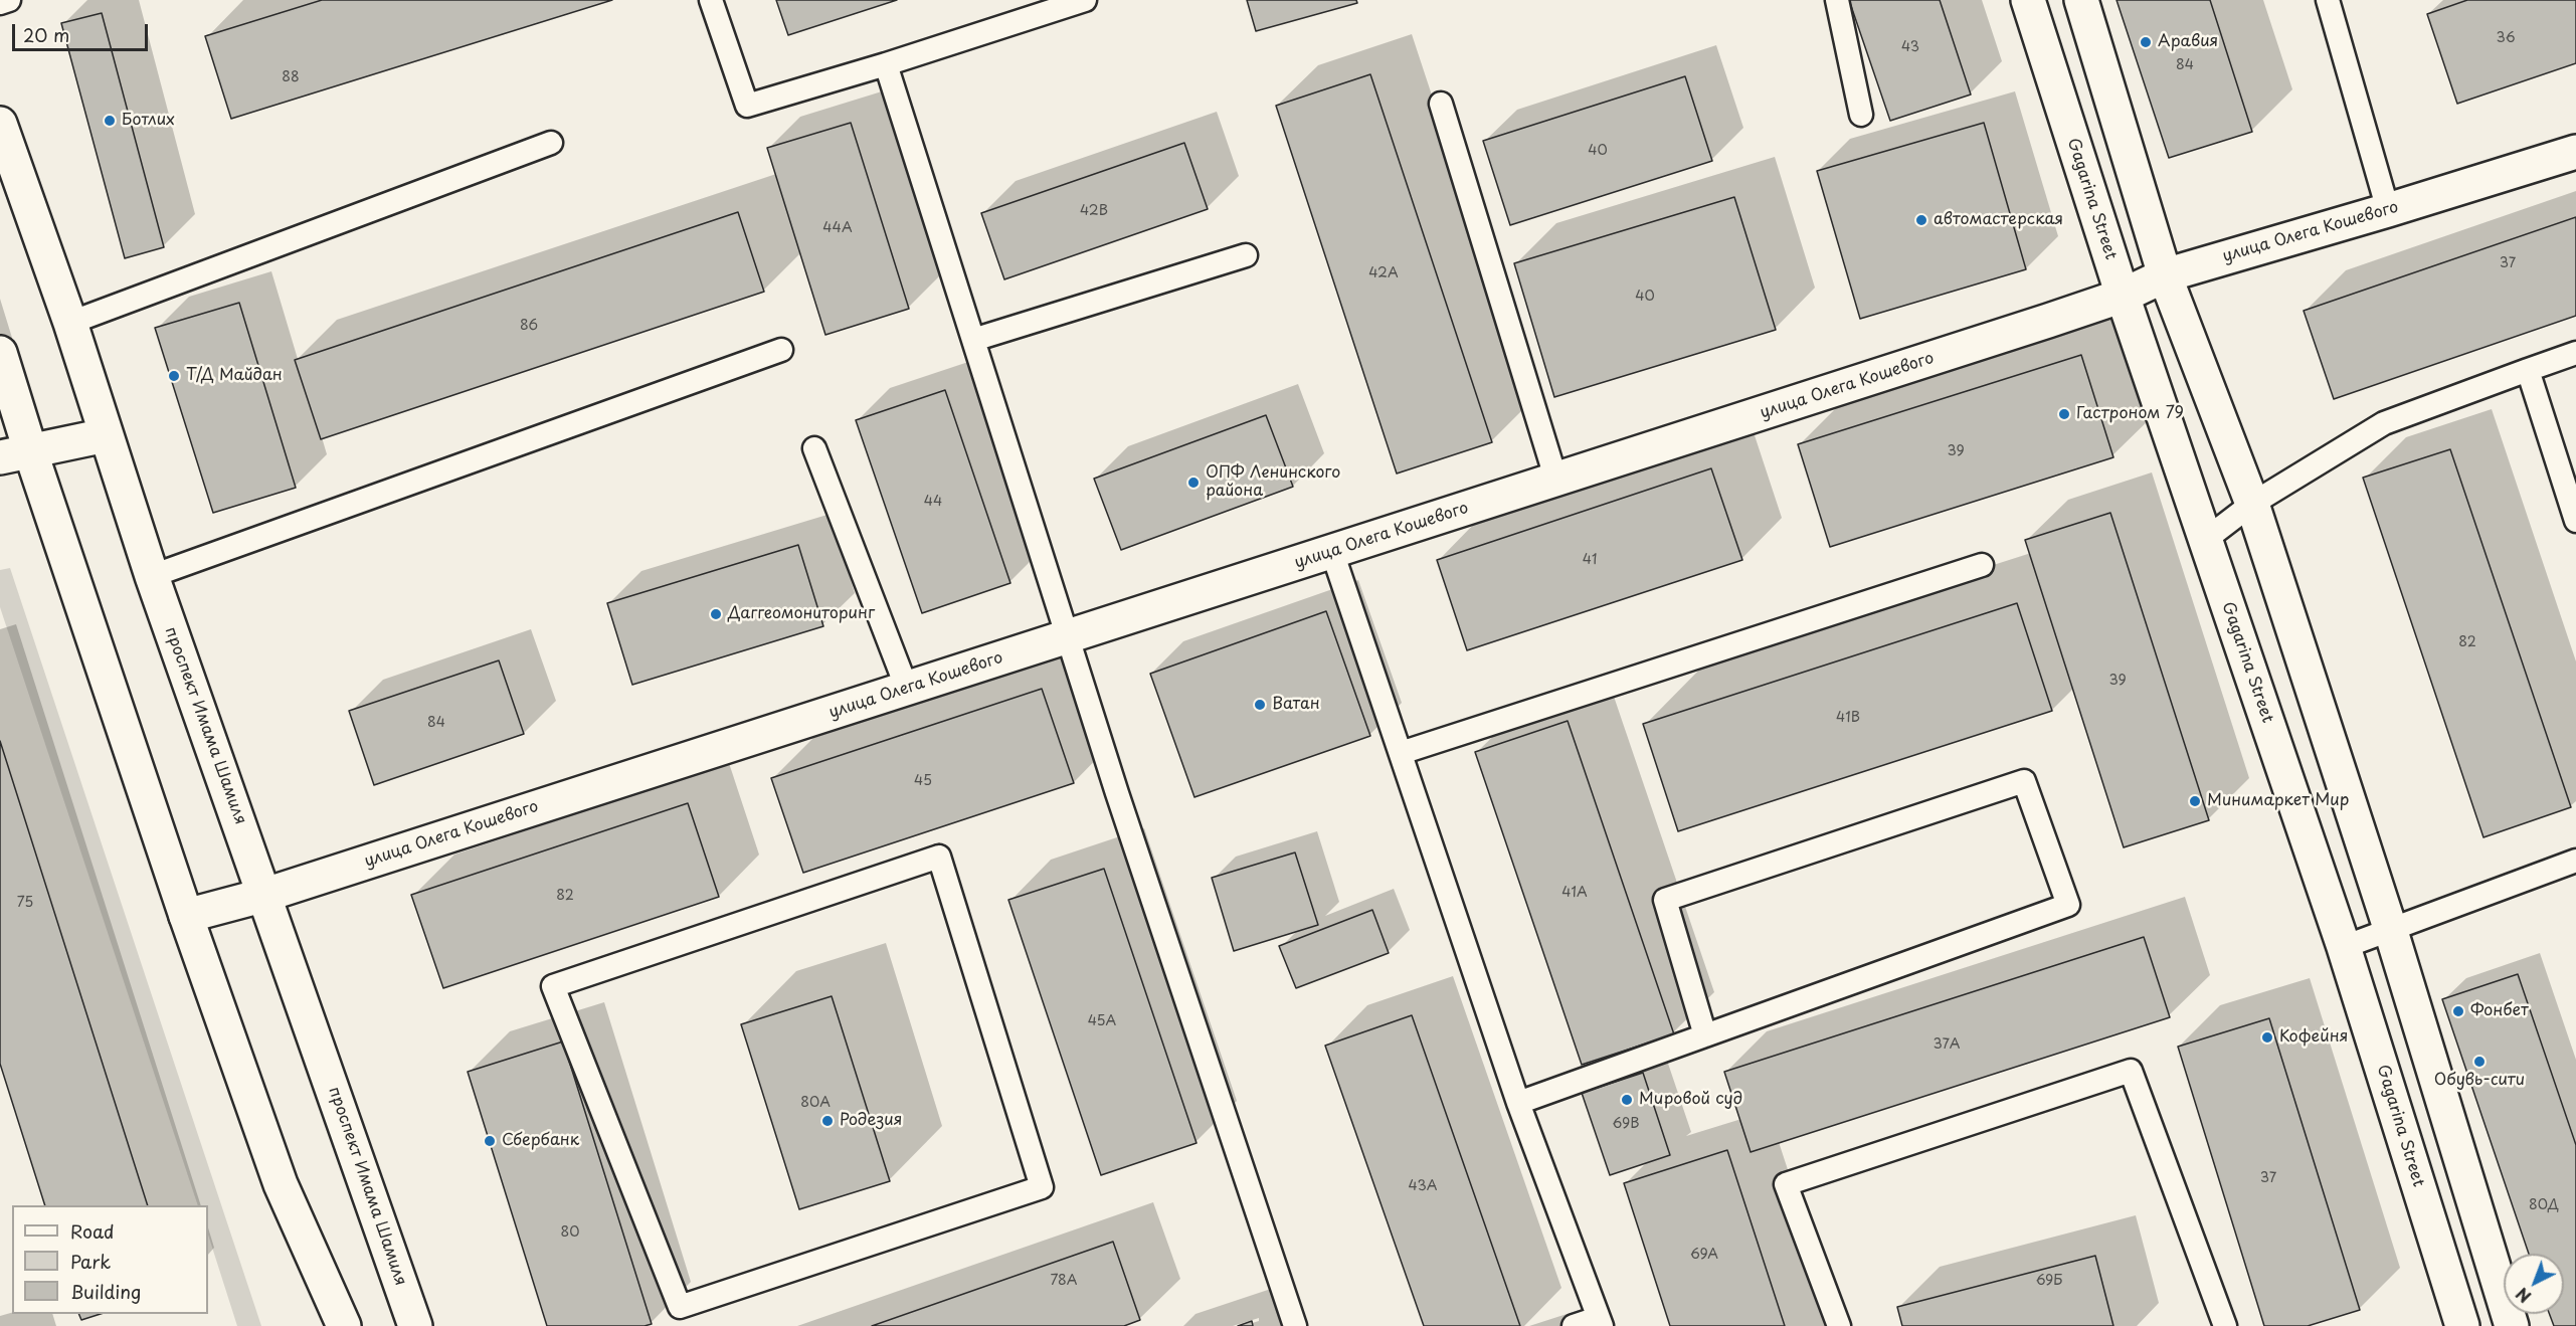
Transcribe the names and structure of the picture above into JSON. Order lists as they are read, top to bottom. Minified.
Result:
{"streets":{"main road":["Gagarina Street","улица Олега Кошевого","проспект Имама Шамиля"]},"crossings":[["Gagarina Street","улица Олега Кошевого"],["улица Олега Кошевого","проспект Имама Шамиля"]],"places":["Аравия","Ботлих","автомастерская","Т/Д Майдан","Гастроном 79","ОПФ Ленинского района","Даггеомониторинг","Ватан","Минимаркет Мир","Фонбет","Кофейня","Обувь-сити","Мировой суд","Родезия","Сбербанк"],"house_numbers":["36","43","84","88","40","42В","44А","37","42А","40","86","39","44","41","82","39","41В","84","45","41А","82","75","45А","37А","80А","69В","37","43А","80Д","80","69А","78А","69Б"],"legend":["Road","Park","Building"],"scale_bar":"20 m","north":"bottom left"}
